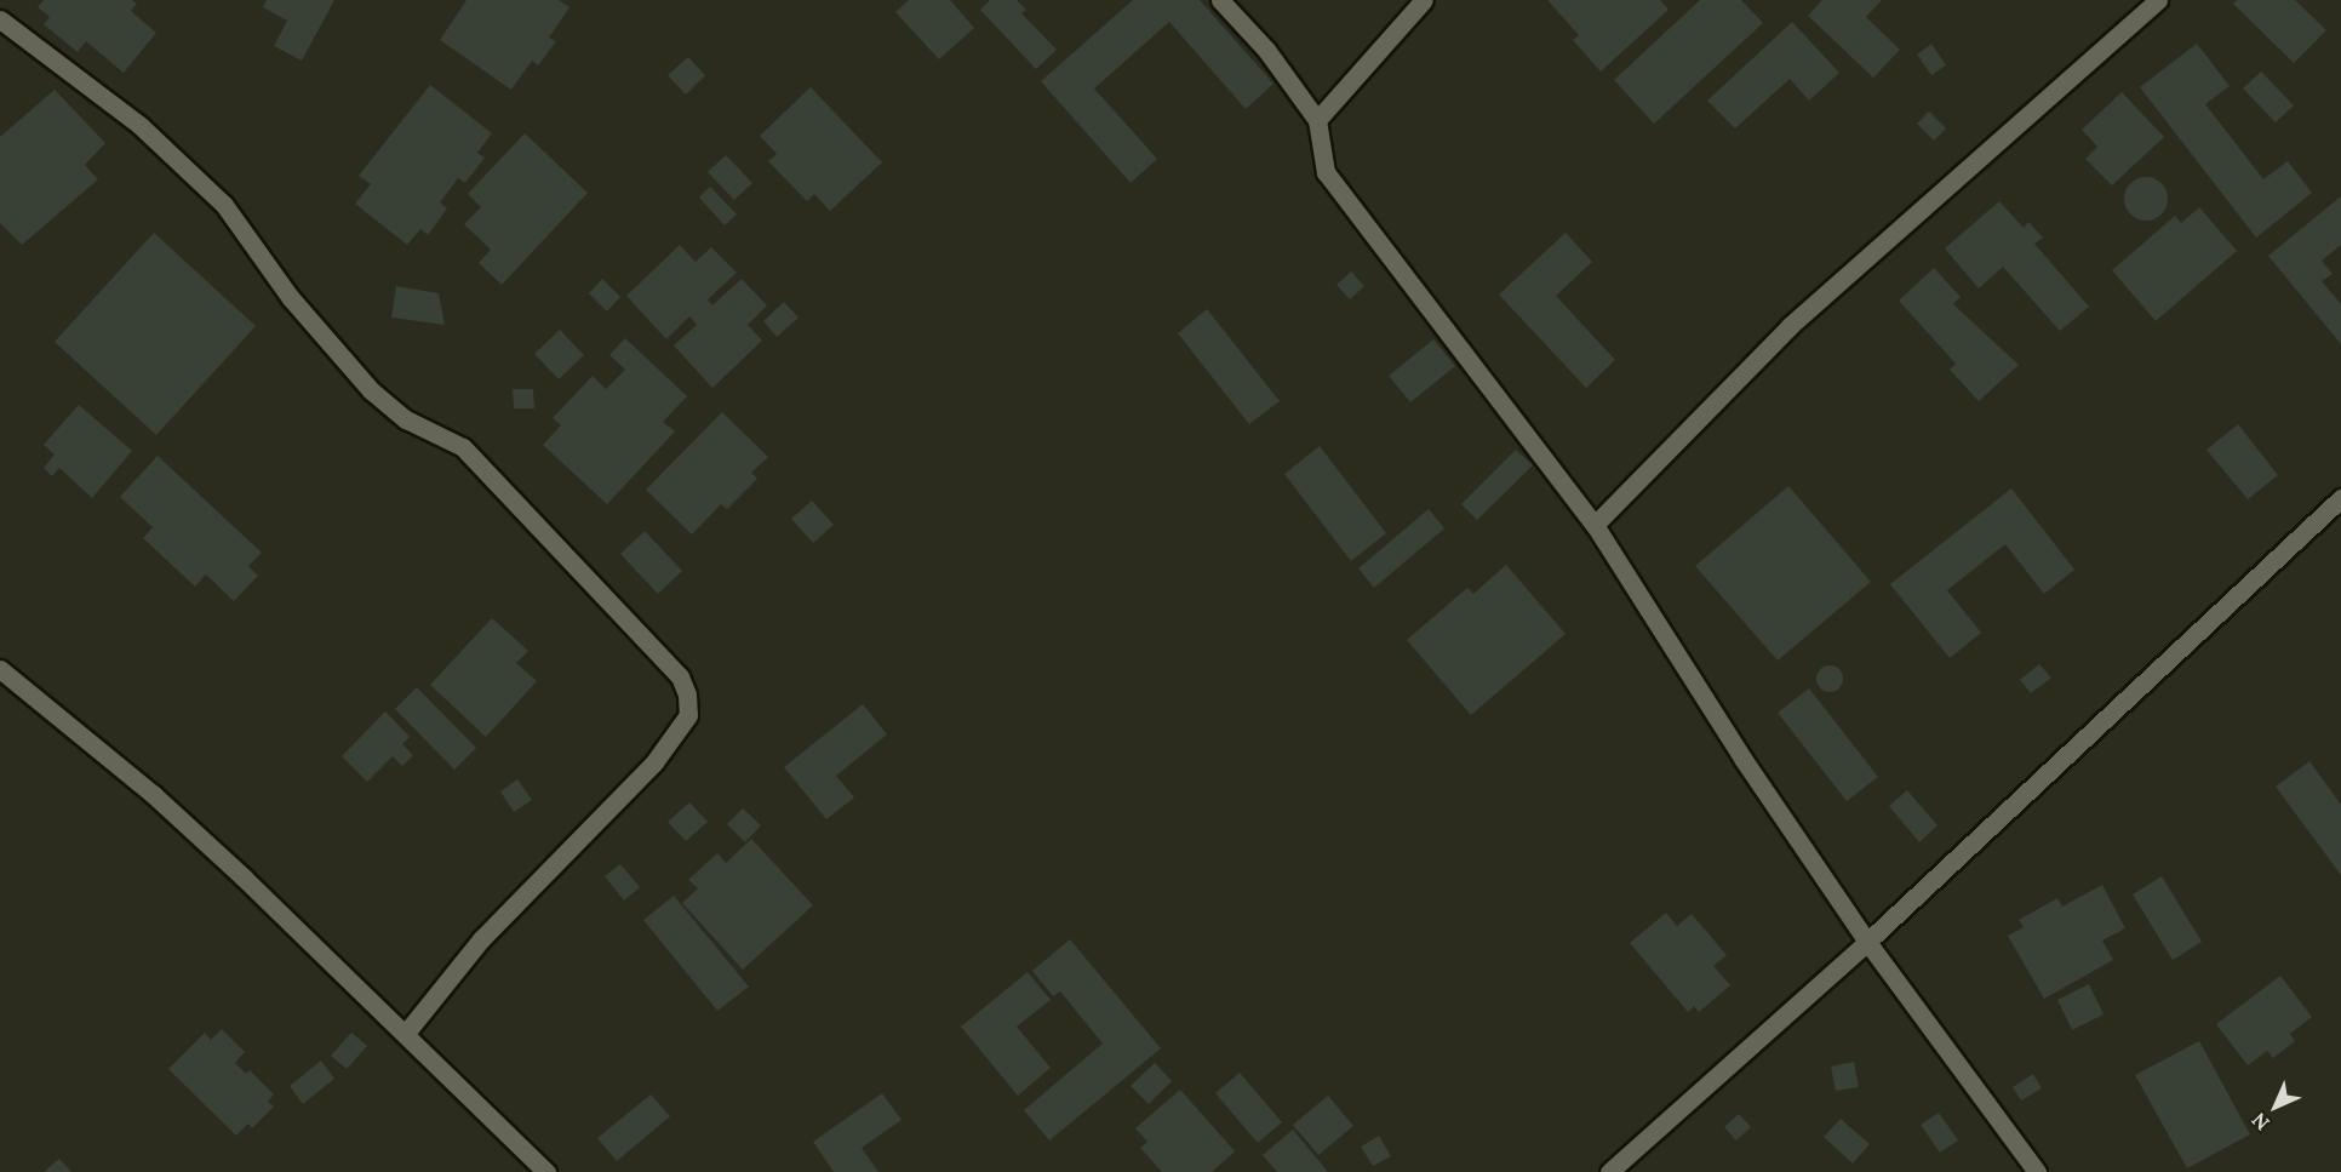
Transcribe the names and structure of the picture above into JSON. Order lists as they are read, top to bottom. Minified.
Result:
{"north":"bottom left"}
